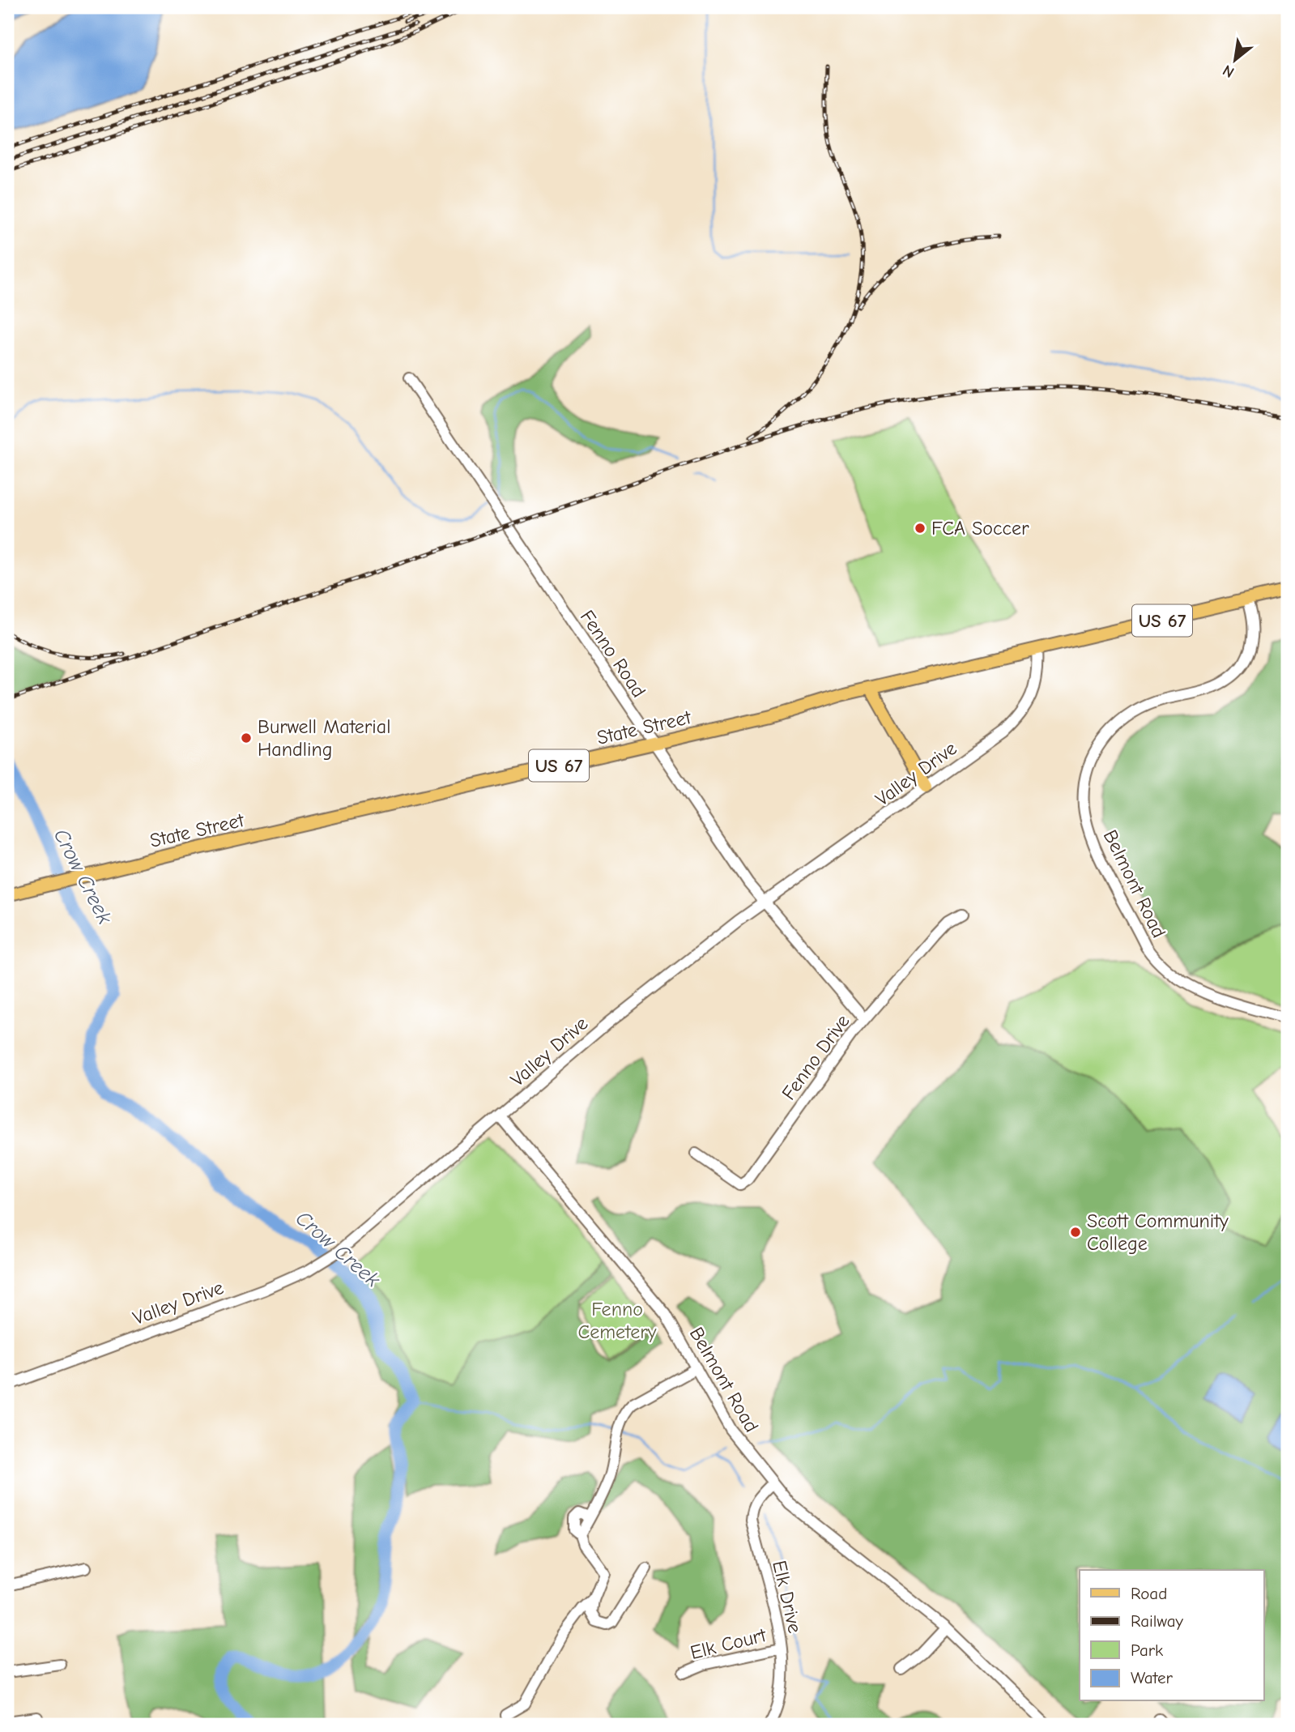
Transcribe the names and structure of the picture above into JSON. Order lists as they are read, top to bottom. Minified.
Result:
{"streets":{"main road":["US 67","State Street"],"street":["Fenno Road","Valley Drive","Belmont Road","Fenno Drive","Elk Drive","Elk Court"]},"crossings":[["Fenno Road","State Street"],["Fenno Road","Valley Drive"],["Fenno Road","Fenno Drive"],["State Street","Valley Drive"],["State Street","Belmont Road"],["Valley Drive","Belmont Road"],["Belmont Road","Elk Drive"],["Elk Drive","Elk Court"]],"water":["Crow Creek"],"parks":["Fenno Cemetery"],"places":["FCA Soccer","Burwell Material Handling","Scott Community College"],"legend":["Road","Railway","Park","Water"],"north":"bottom left"}
